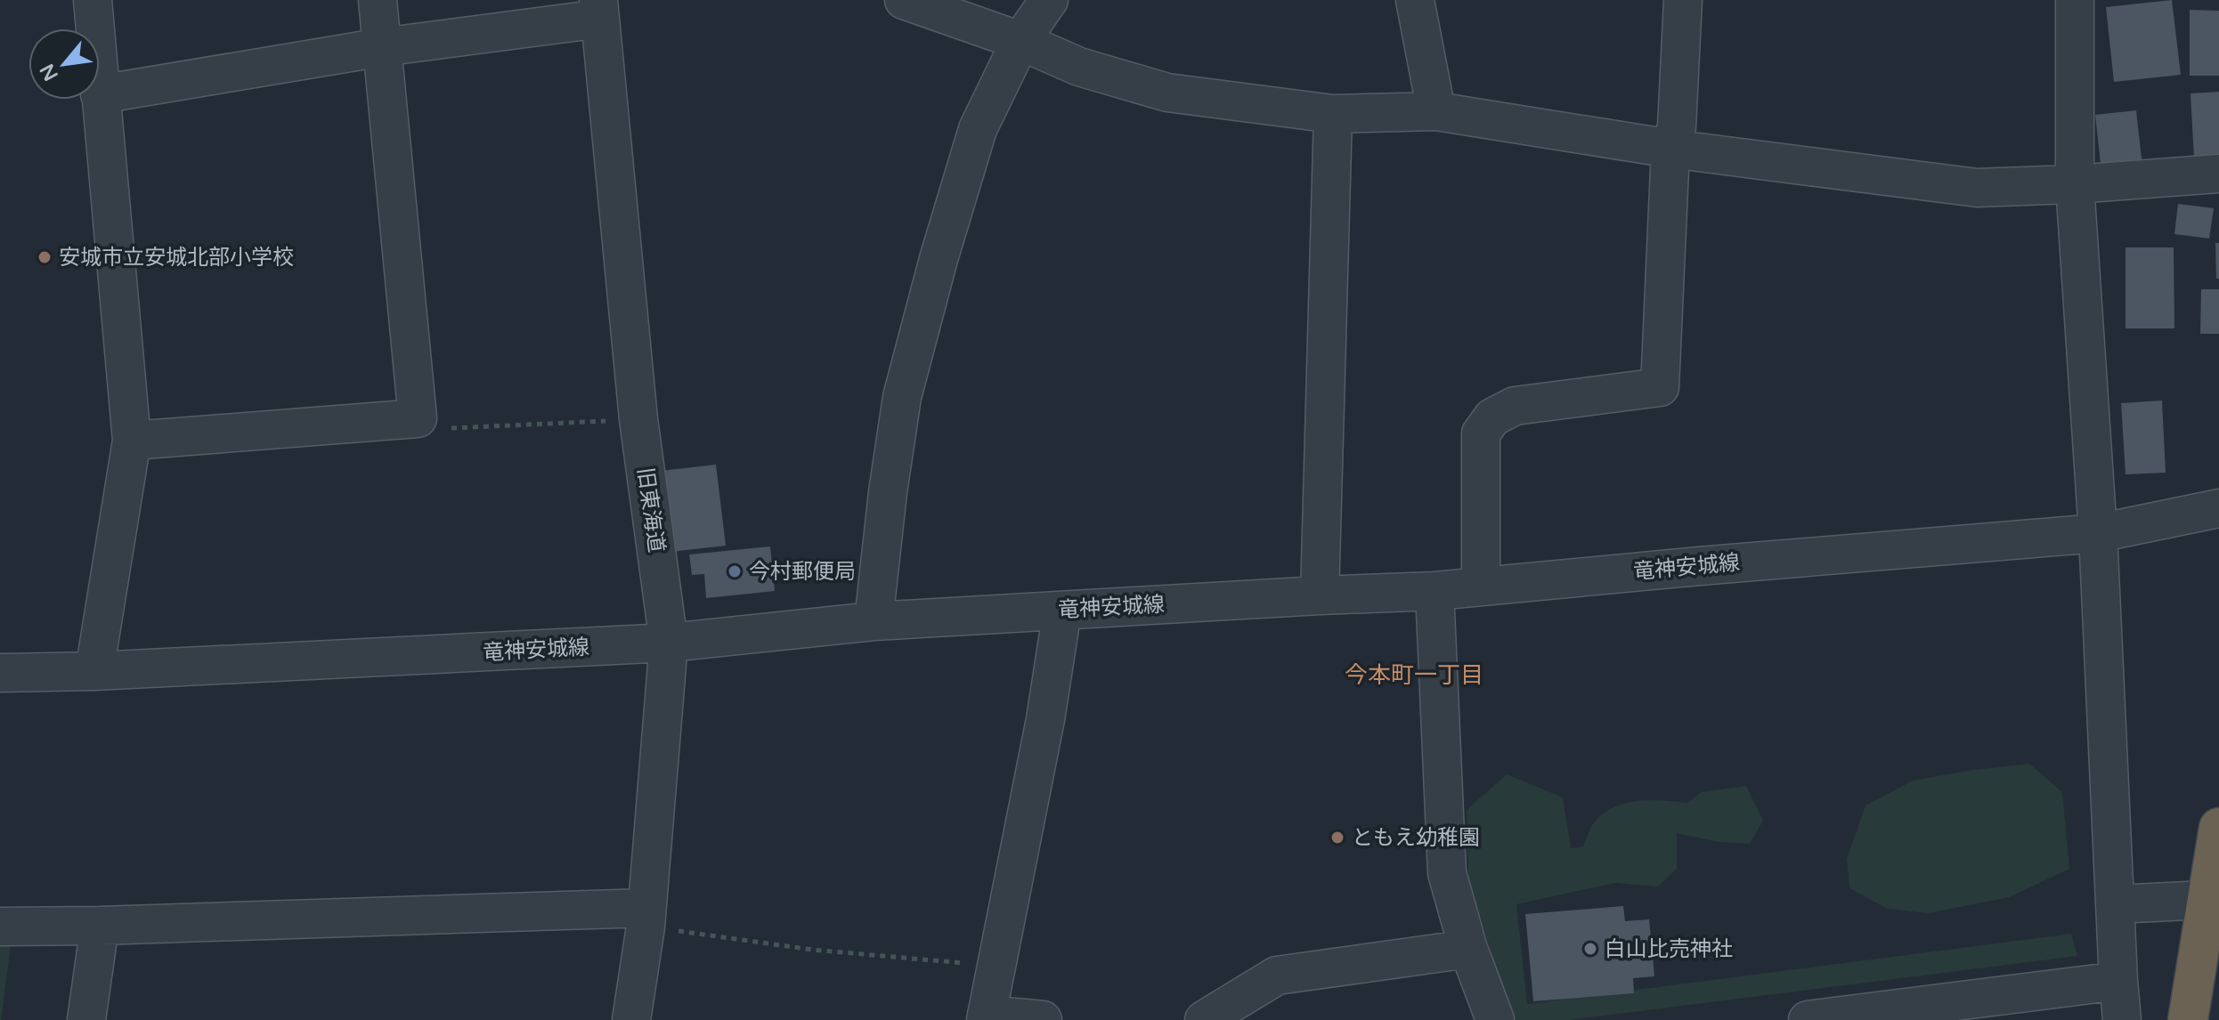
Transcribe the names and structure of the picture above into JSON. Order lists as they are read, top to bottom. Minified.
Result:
{"streets":{"street":["旧東海道","竜神安城線"]},"crossings":[["旧東海道","竜神安城線"]],"districts":["今本町一丁目"],"places":["安城市立安城北部小学校","今村郵便局","ともえ幼稚園","白山比売神社"],"north":"bottom left"}
